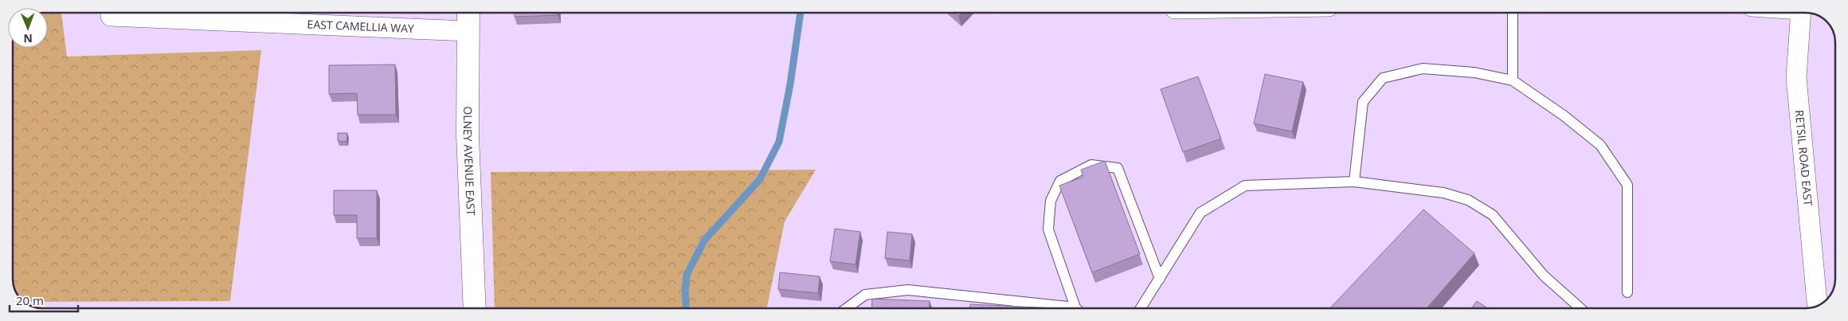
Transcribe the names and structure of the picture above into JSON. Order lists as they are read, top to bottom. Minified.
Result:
{"streets":{"main road":["OLNEY AVENUE EAST"],"street":["EAST CAMELLIA WAY","RETSIL ROAD EAST"]},"crossings":[["EAST CAMELLIA WAY","OLNEY AVENUE EAST"]],"scale_bar":"20 m","north":"bottom"}
